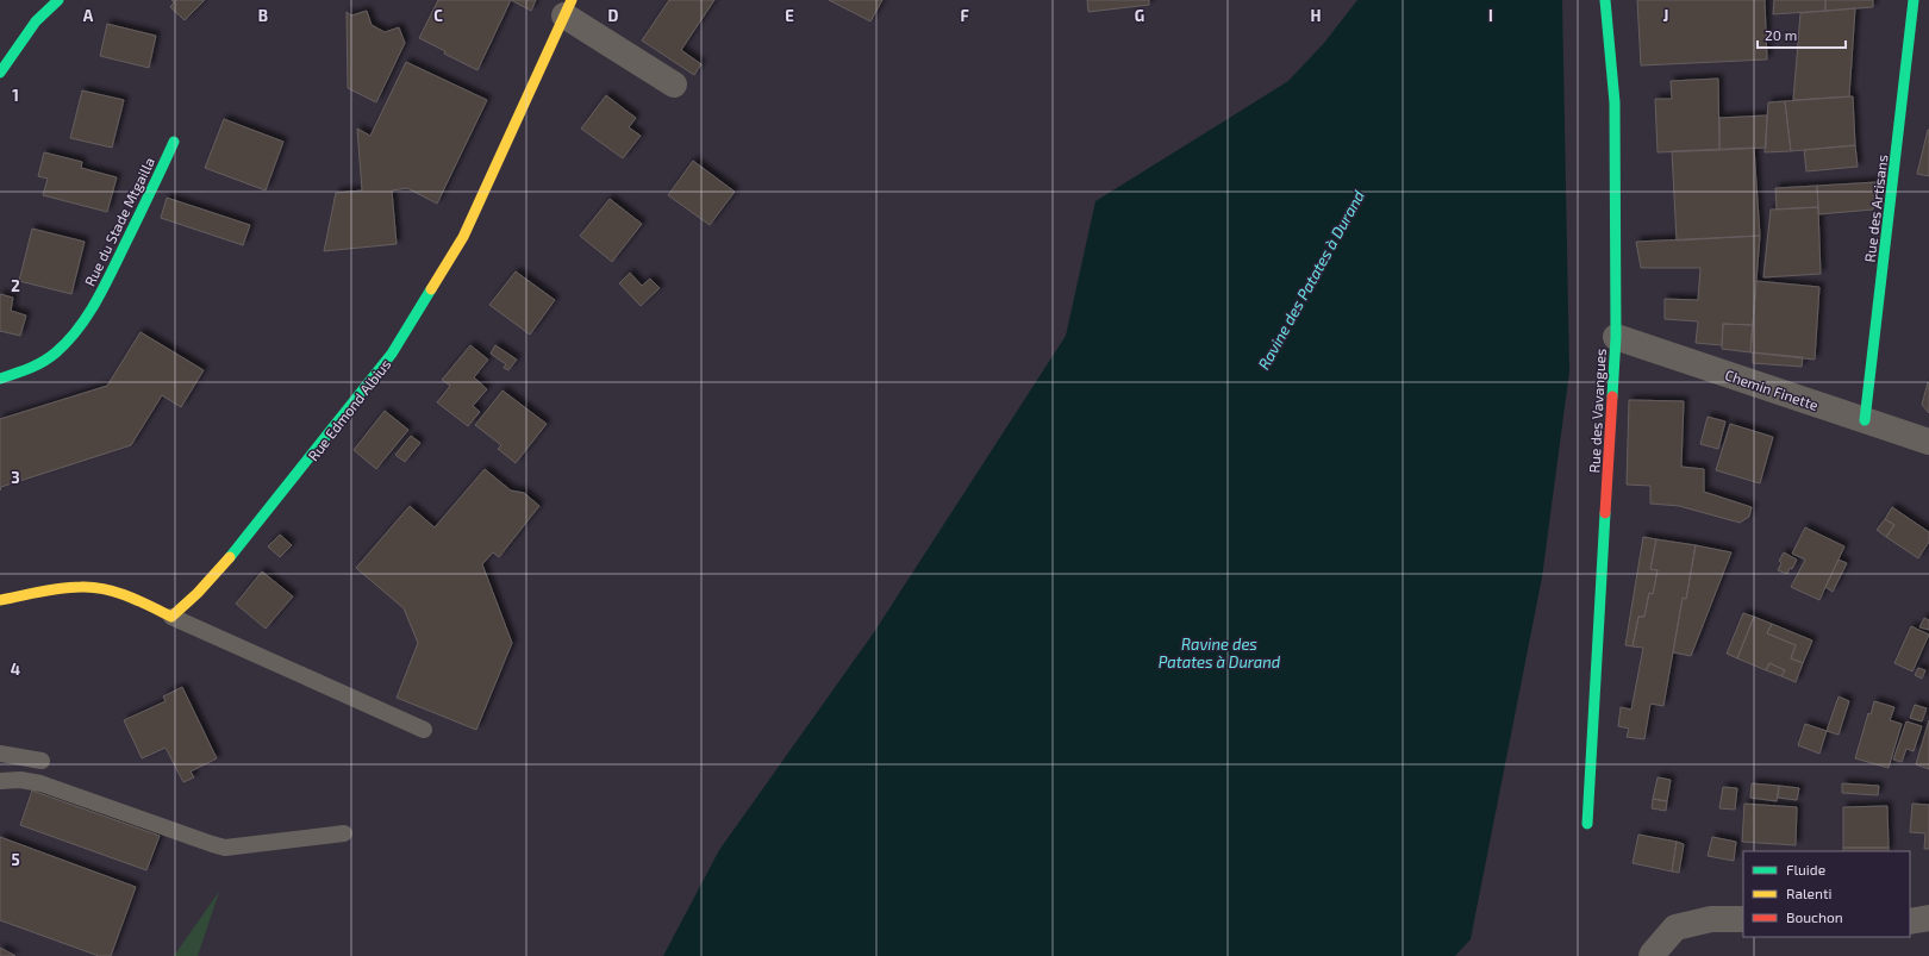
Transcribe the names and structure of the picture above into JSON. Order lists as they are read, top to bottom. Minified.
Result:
{"streets":{"street":["Rue des Artisans","Rue du Stade Mtgailla","Chemin Finette","Rue Edmond Albius","Rue des Vavangues"]},"crossings":[["Rue des Artisans","Chemin Finette"],["Chemin Finette","Rue des Vavangues"]],"water":["Ravine des Patates à Durand"],"legend":["Fluide","Ralenti","Bouchon"],"scale_bar":"20 m","grid":{"columns":["A","B","C","D","E","F","G","H","I","J"],"rows":["1","2","3","4","5"]}}
